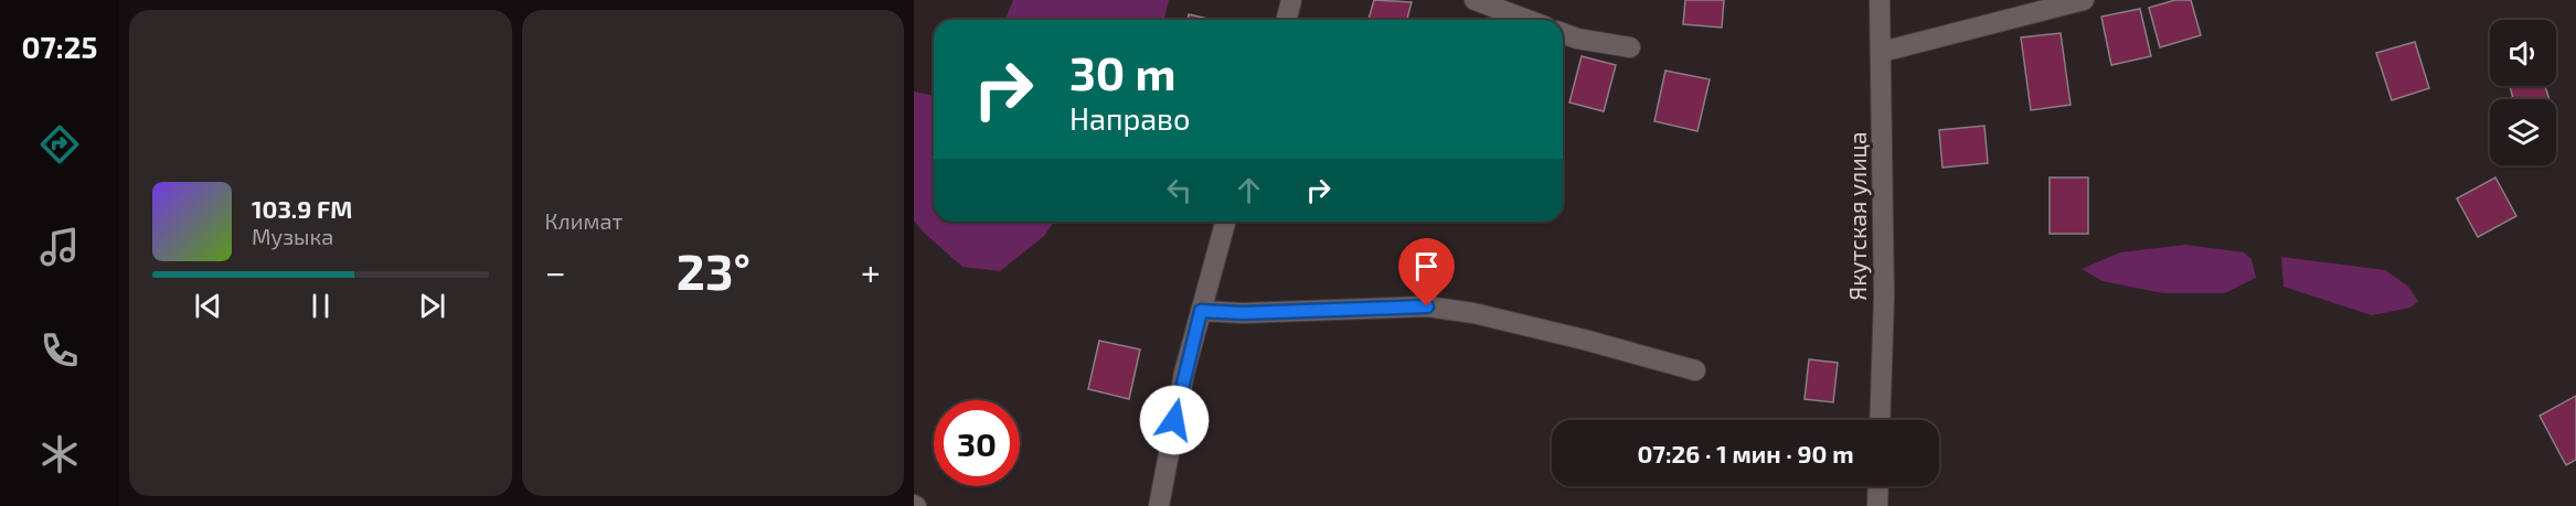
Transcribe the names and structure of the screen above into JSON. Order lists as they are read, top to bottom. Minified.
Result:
{"streets":{"street":["Якутская улица"]},"page":{"tabs":"07:25","tile":"Климат","turn":["30 m","Направо"],"song":["103.9 FM","Музыка"],"heat":["−","23°","+"],"limit":"30","trip":"07:26 · 1 мин · 90 m"}}
